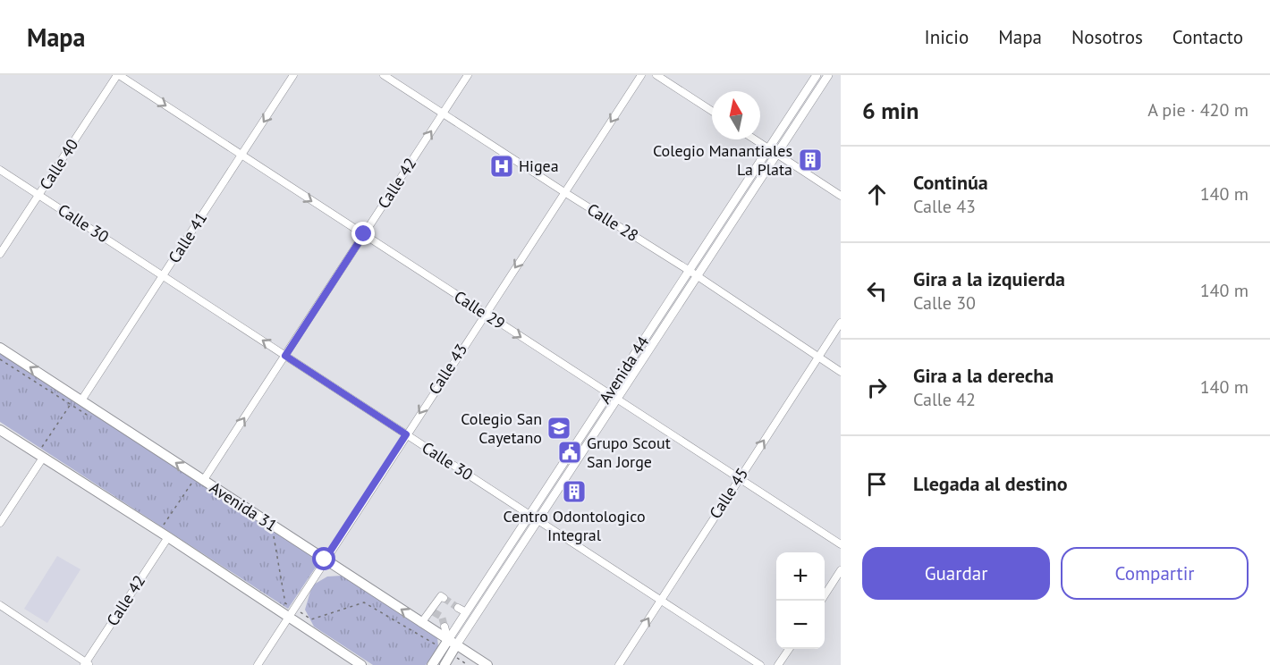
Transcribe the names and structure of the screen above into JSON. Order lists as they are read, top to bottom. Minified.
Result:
{"streets":{"highway":["Avenida 44","Avenida 31"],"street":["Calle 40","Calle 42","Calle 28","Calle 30","Calle 41","Calle 29","Calle 43","Calle 45"]},"crossings":[["Calle 40","Calle 30"],["Calle 40","Calle 29"],["Calle 42","Calle 28"],["Calle 42","Calle 30"],["Calle 42","Calle 29"],["Calle 42","Avenida 31"],["Calle 28","Calle 43"],["Calle 28","Avenida 44"],["Calle 28","Calle 45"],["Calle 30","Calle 41"],["Calle 30","Calle 43"],["Calle 30","Avenida 44"],["Calle 30","Calle 45"],["Calle 41","Calle 29"],["Calle 41","Avenida 31"],["Calle 29","Calle 43"],["Calle 29","Avenida 44"],["Calle 29","Calle 45"],["Calle 43","Avenida 31"],["Avenida 44","Avenida 31"]],"one_way":["Calle 42","Calle 29","Calle 43","Calle 45"],"places":{"building":["Colegio Manantiales La Plata","Centro Odontologico Integral"],"hospital":["Higea"],"school or university":["Colegio San Cayetano"],"public building":["Grupo Scout San Jorge"]},"north":"top","page":{"header":"Mapa","nav":["Inicio","Mapa","Nosotros","Contacto"],"heading":["6 min","A pie · 420 m"],"list":[["Continúa","Calle 43","140 m"],["Gira a la izquierda","Calle 30","140 m"],["Gira a la derecha","Calle 42","140 m"],"Llegada al destino"],"buttons":["Guardar","Compartir"],"map_buttons":["+","−"]}}
